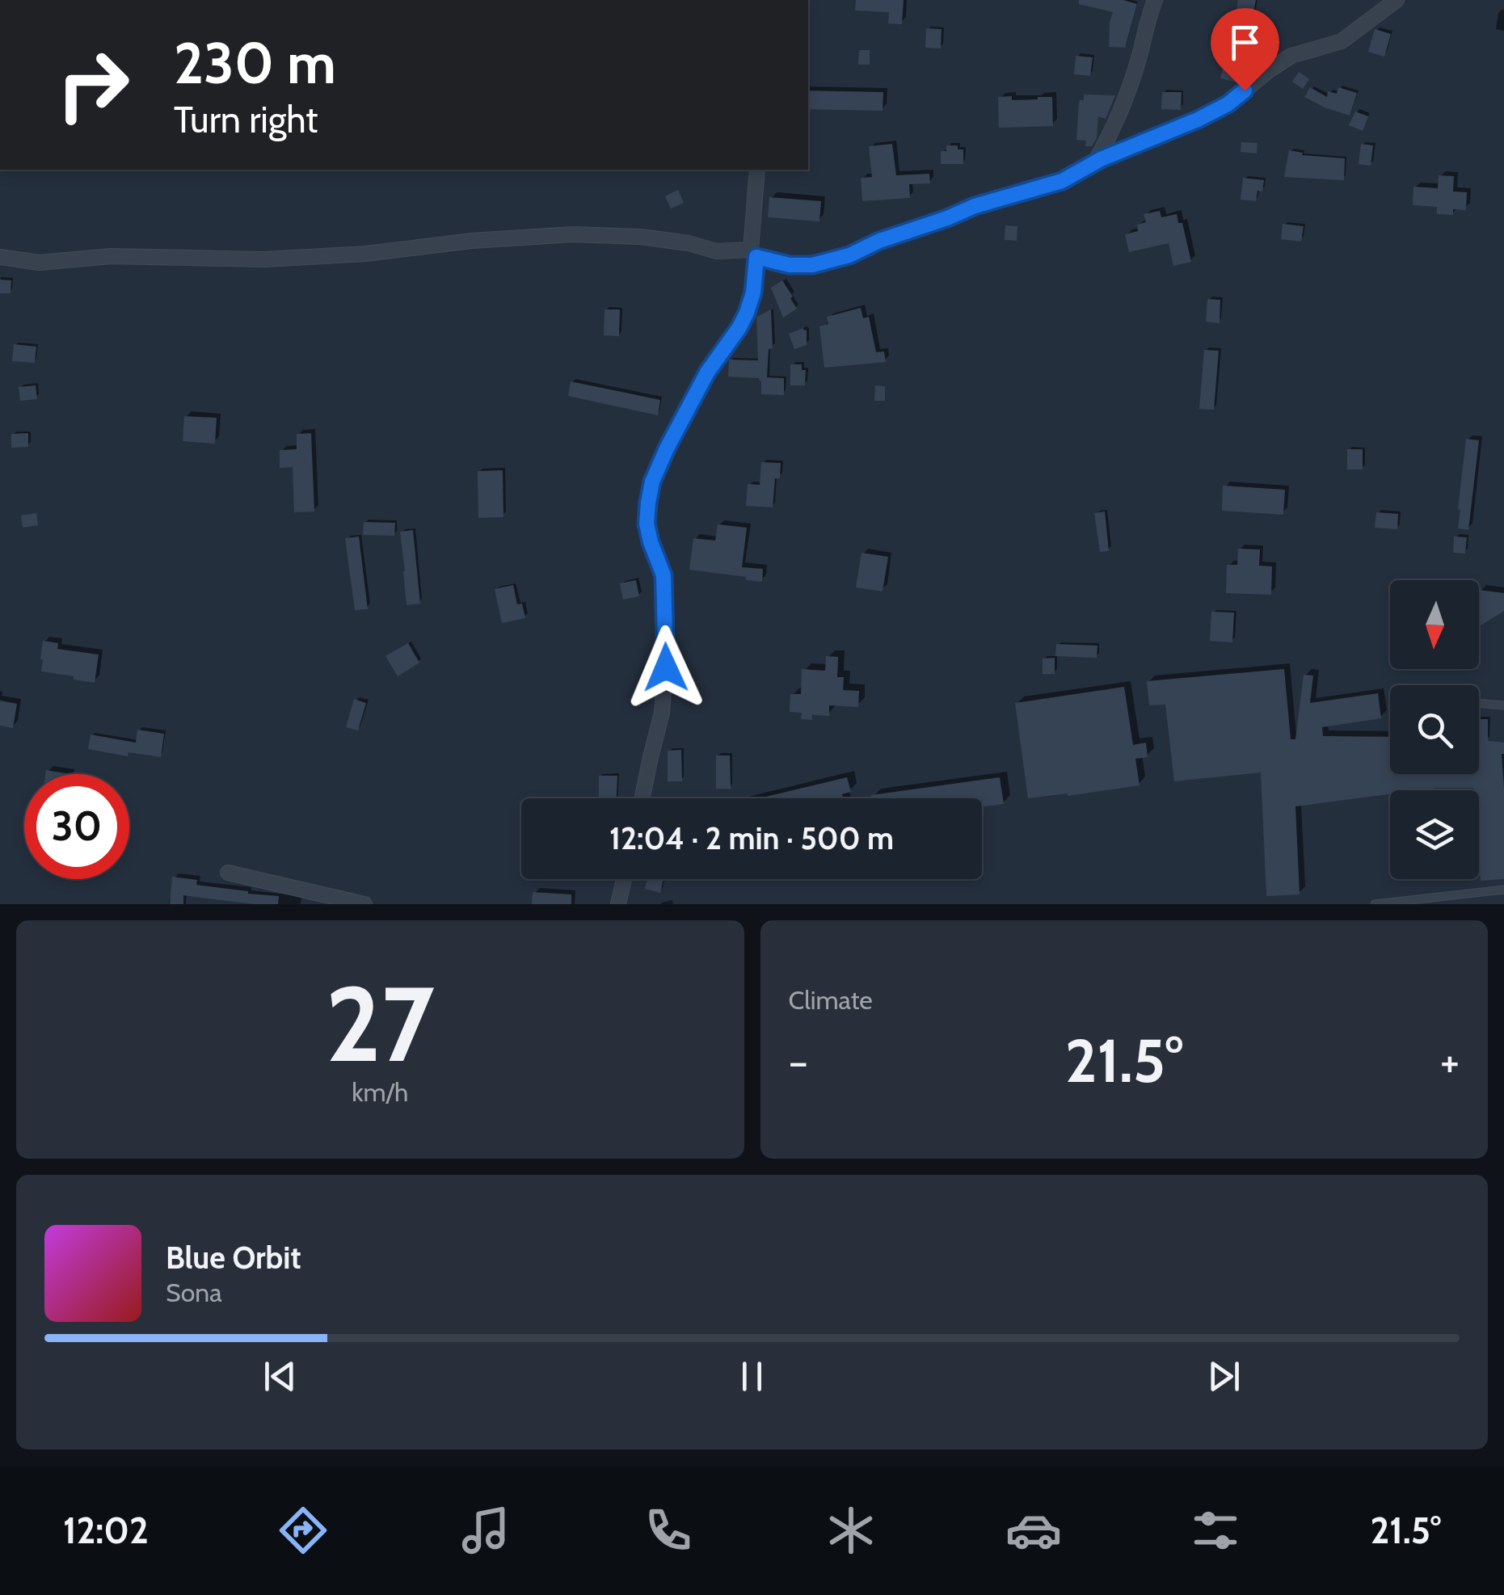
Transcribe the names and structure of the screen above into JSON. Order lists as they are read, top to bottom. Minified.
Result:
{"north":"bottom","page":{"turn":["230 m","Turn right"],"limit":"30","trip":"12:04 · 2 min · 500 m","tile":[["27","km/h"],"Climate"],"heat":["−","21.5°","+"],"song":["Blue Orbit","Sona"],"tabs":["12:02","21.5°"]}}
